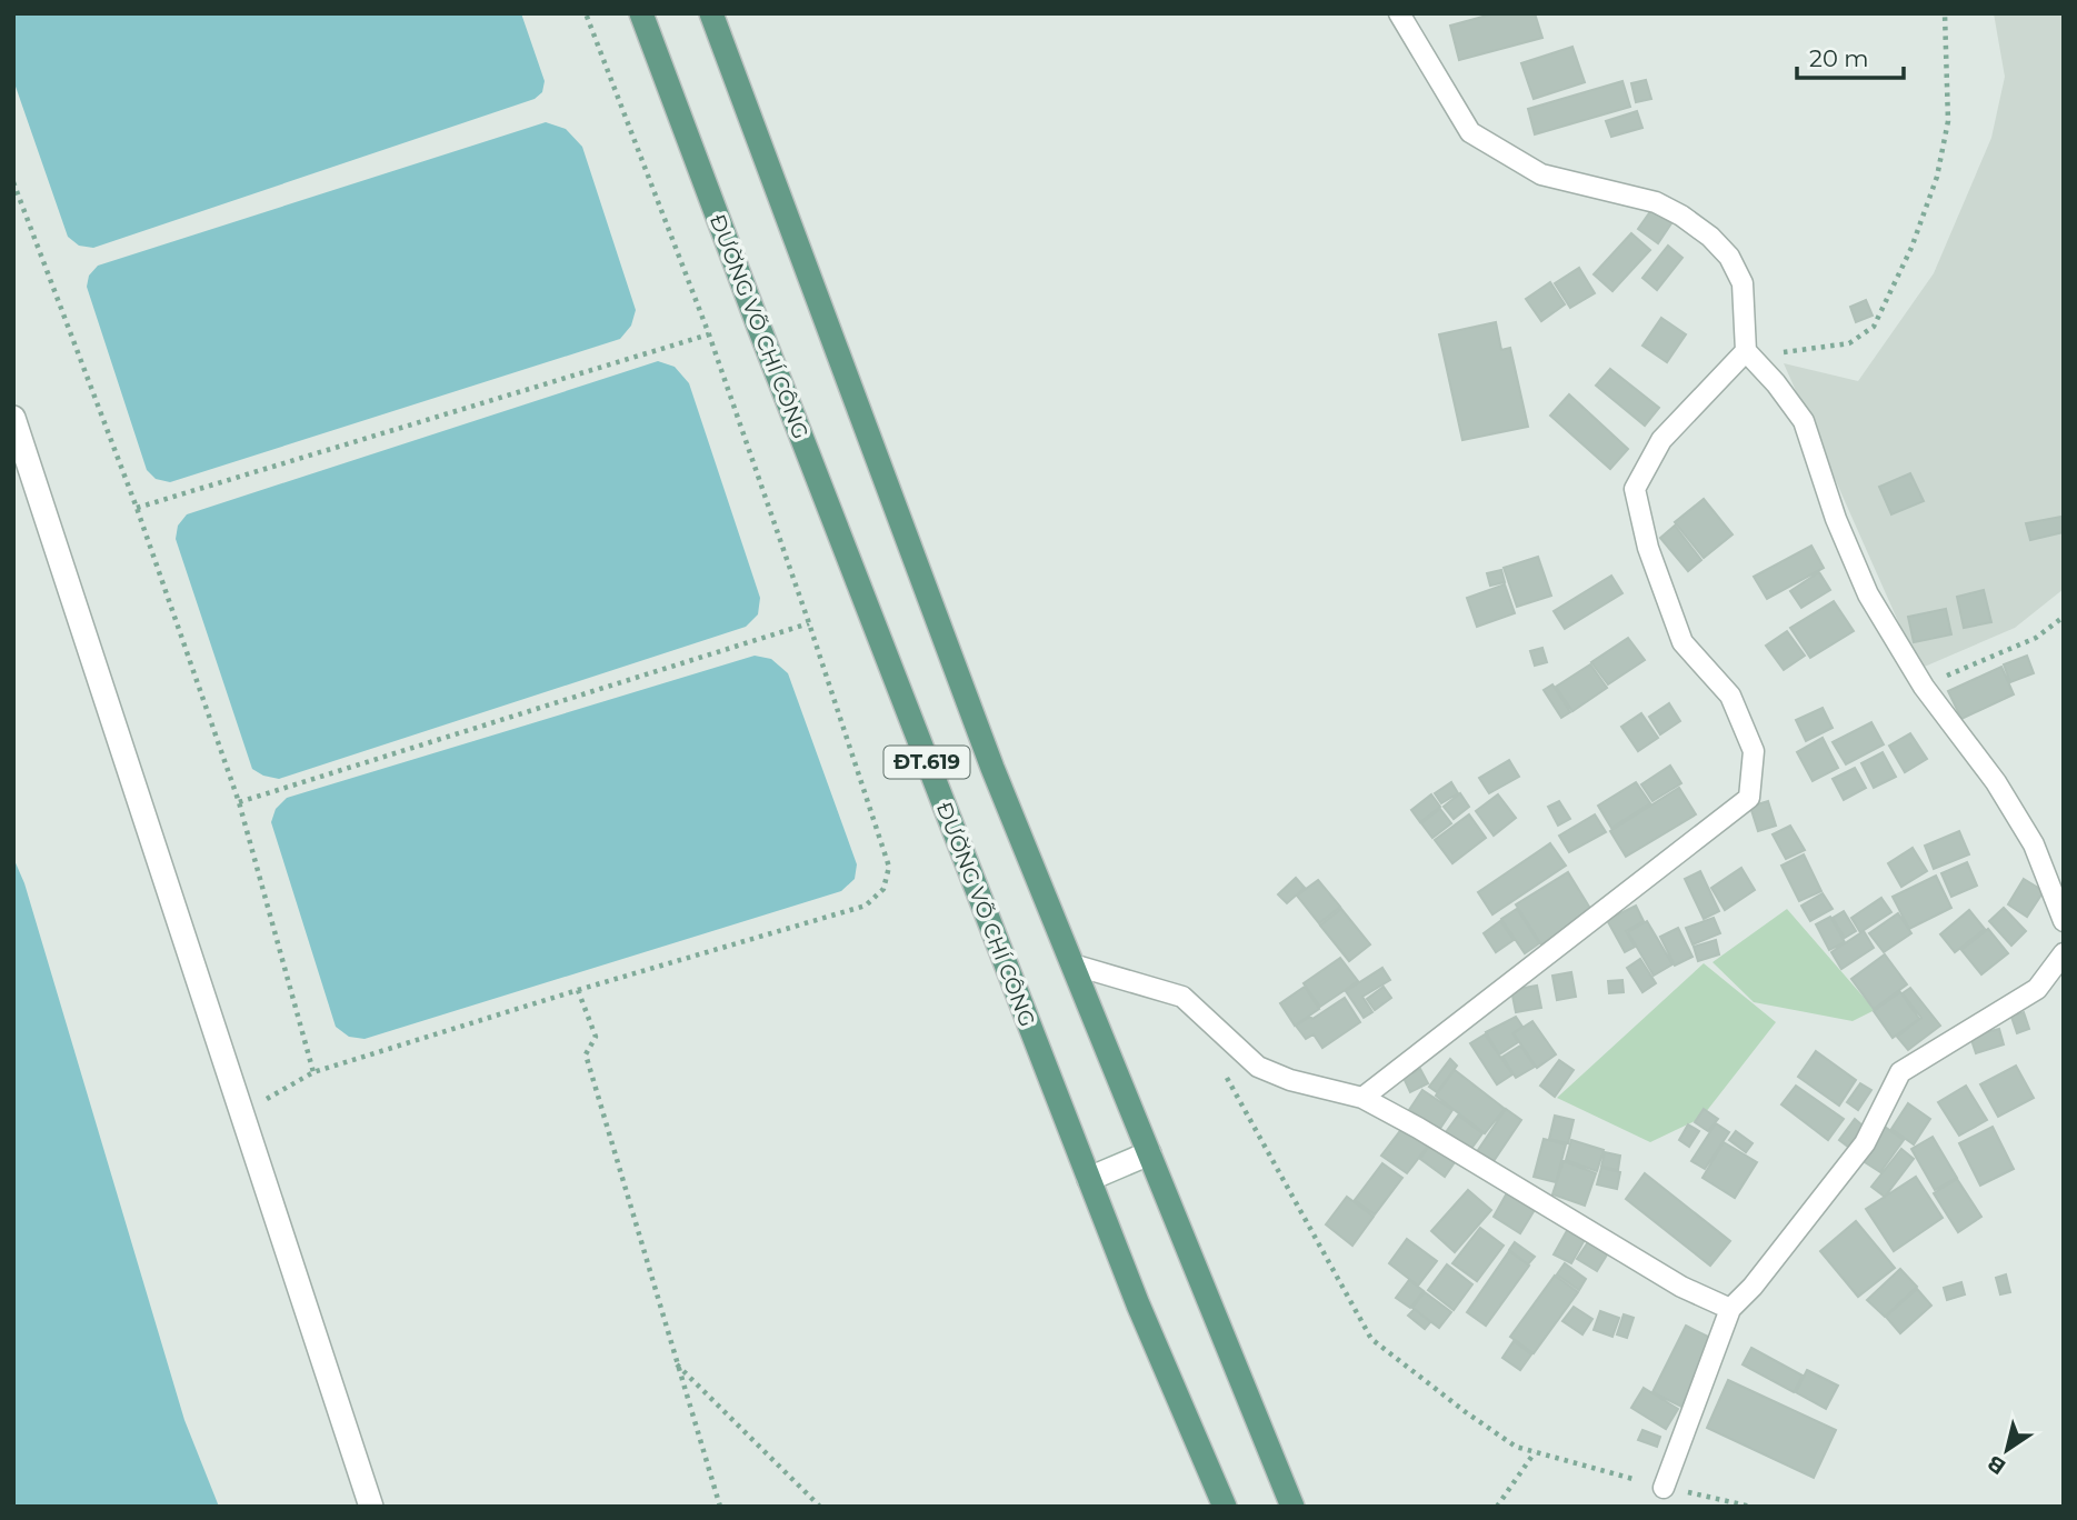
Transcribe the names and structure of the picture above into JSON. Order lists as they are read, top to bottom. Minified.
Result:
{"streets":{"main road":["ĐƯỜNG VÕ CHÍ CÔNG","ĐT.619"]},"scale_bar":"20 m","north":"bottom left"}
